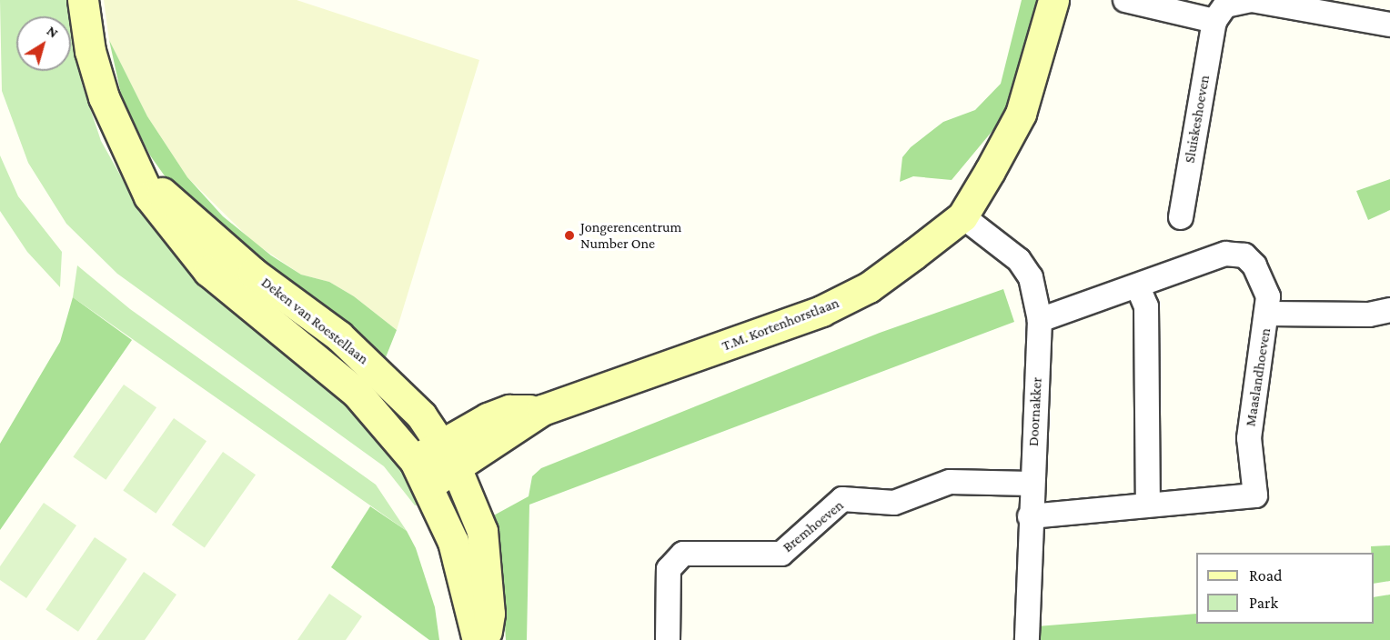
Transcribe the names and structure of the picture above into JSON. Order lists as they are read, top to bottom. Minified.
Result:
{"streets":{"main road":["Deken van Roestellaan","T.M. Kortenhorstlaan"],"street":["Sluiskeshoeven","Maaslandhoeven","Doornakker","Bremhoeven"]},"crossings":[["Deken van Roestellaan","T.M. Kortenhorstlaan"],["T.M. Kortenhorstlaan","Doornakker"],["Maaslandhoeven","Doornakker"],["Doornakker","Bremhoeven"]],"places":["Jongerencentrum Number One"],"legend":["Road","Park"],"north":"top right"}
